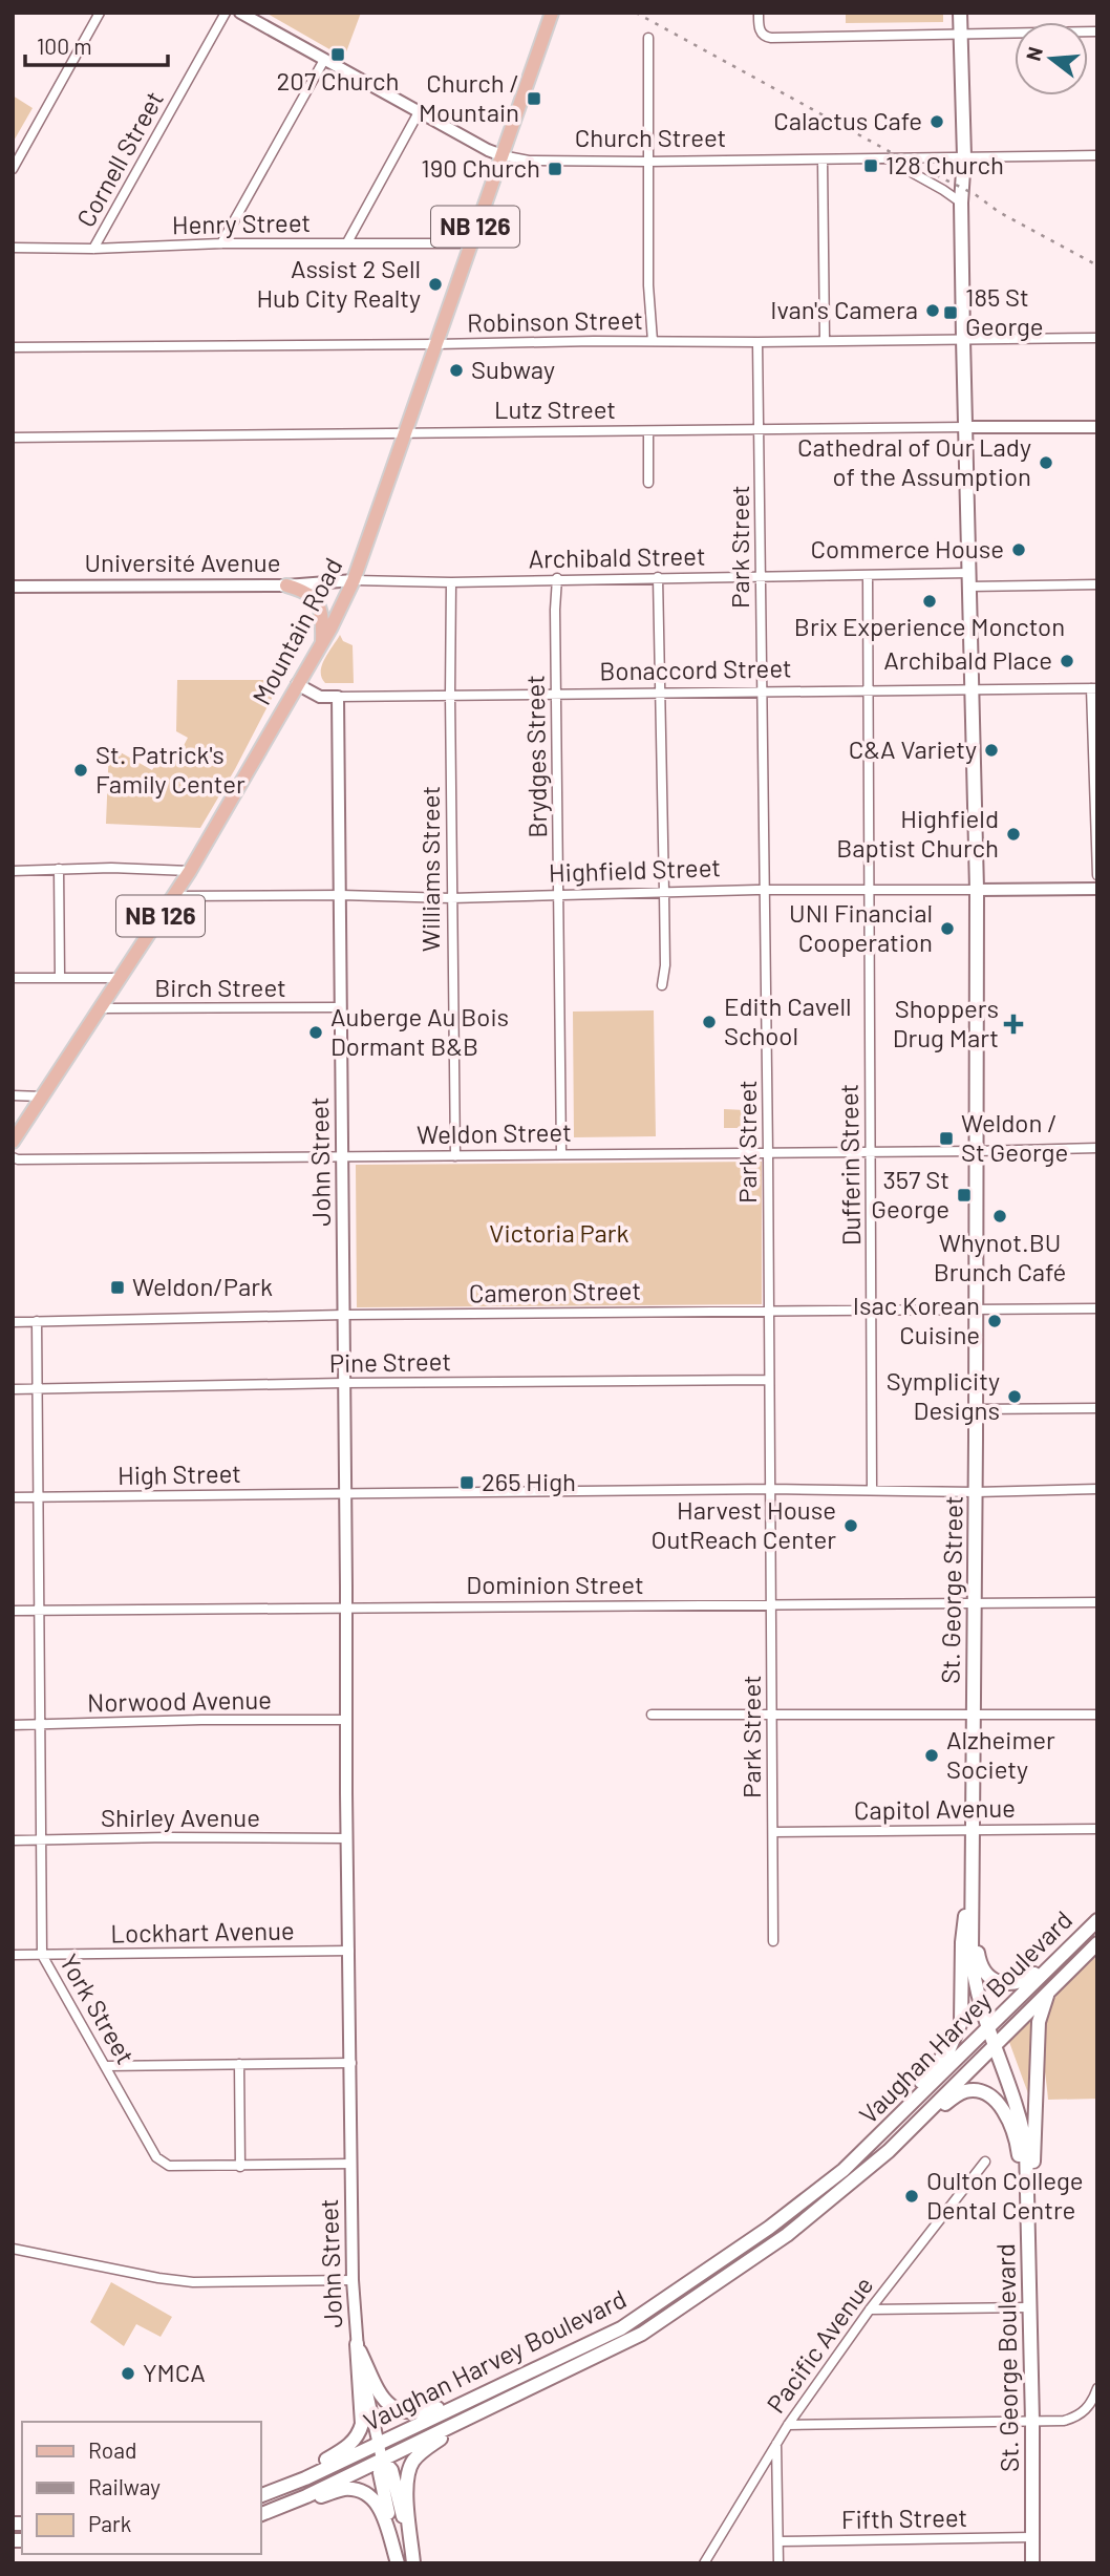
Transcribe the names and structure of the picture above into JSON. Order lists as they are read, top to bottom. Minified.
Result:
{"streets":{"main road":["NB 126","Mountain Road","St. George Street","Vaughan Harvey Boulevard","St. George Boulevard"],"street":["Church Street","Cornell Street","Henry Street","Robinson Street","Lutz Street","Park Street","Archibald Street","Université Avenue","Bonaccord Street","Brydges Street","Williams Street","Highfield Street","Birch Street","Weldon Street","John Street","Dufferin Street","Cameron Street","Pine Street","High Street","Dominion Street","Norwood Avenue","Capitol Avenue","Shirley Avenue","Lockhart Avenue","York Street","Pacific Avenue","Fifth Street"]},"crossings":[["Church Street","Mountain Road"],["Church Street","St. George Street"],["Cornell Street","Henry Street"],["Henry Street","Mountain Road"],["Robinson Street","Park Street"],["Robinson Street","Mountain Road"],["Robinson Street","St. George Street"],["Lutz Street","Park Street"],["Lutz Street","Mountain Road"],["Lutz Street","St. George Street"],["Park Street","Archibald Street"],["Park Street","Bonaccord Street"],["Park Street","Highfield Street"],["Park Street","Weldon Street"],["Park Street","Cameron Street"],["Park Street","Pine Street"],["Park Street","High Street"],["Park Street","Dominion Street"],["Park Street","Capitol Avenue"],["Archibald Street","Université Avenue"],["Archibald Street","Mountain Road"],["Archibald Street","Brydges Street"],["Archibald Street","Williams Street"],["Archibald Street","Dufferin Street"],["Archibald Street","St. George Street"],["Université Avenue","Mountain Road"],["Mountain Road","Bonaccord Street"],["Mountain Road","Highfield Street"],["Mountain Road","Birch Street"],["Bonaccord Street","Brydges Street"],["Bonaccord Street","Williams Street"],["Bonaccord Street","John Street"],["Bonaccord Street","Dufferin Street"],["Bonaccord Street","St. George Street"],["Brydges Street","Highfield Street"],["Brydges Street","Weldon Street"],["Williams Street","Highfield Street"],["Williams Street","Weldon Street"],["Highfield Street","John Street"],["Highfield Street","Dufferin Street"],["Highfield Street","St. George Street"],["Birch Street","John Street"],["Weldon Street","John Street"],["Weldon Street","Dufferin Street"],["Weldon Street","St. George Street"],["John Street","Cameron Street"],["John Street","Pine Street"],["John Street","High Street"],["John Street","Dominion Street"],["John Street","Norwood Avenue"],["John Street","Shirley Avenue"],["John Street","Lockhart Avenue"],["John Street","York Street"],["John Street","Vaughan Harvey Boulevard"],["Dufferin Street","Cameron Street"],["Dufferin Street","High Street"],["Cameron Street","St. George Street"],["Cameron Street","York Street"],["Pine Street","York Street"],["High Street","St. George Street"],["High Street","York Street"],["Dominion Street","St. George Street"],["Dominion Street","York Street"],["St. George Street","Capitol Avenue"],["St. George Street","Vaughan Harvey Boulevard"],["St. George Street","St. George Boulevard"],["Norwood Avenue","York Street"],["Shirley Avenue","York Street"],["Lockhart Avenue","York Street"],["Vaughan Harvey Boulevard","St. George Boulevard"],["St. George Boulevard","Fifth Street"]],"parks":["Victoria Park"],"places":{"transit":["207 Church","Church / Mountain","128 Church","190 Church","185 St George","Weldon / St George","357 St George","Weldon/Park","265 High"],"other":["Calactus Cafe","Assist 2 Sell Hub City Realty","Ivan's Camera","Subway","Cathedral of Our Lady of the Assumption","Commerce House","Brix Experience Moncton","Archibald Place","C&A Variety","St. Patrick's Family Center","Highfield Baptist Church","UNI Financial Cooperation","Edith Cavell School","Auberge Au Bois Dormant B&B","Whynot.BU Brunch Café","Isac Korean Cuisine","Symplicity Designs","Harvest House OutReach Center","Alzheimer Society","Oulton College Dental Centre","YMCA"],"health":["Shoppers Drug Mart"]},"legend":["Road","Railway","Park"],"scale_bar":"100 m","north":"left"}
